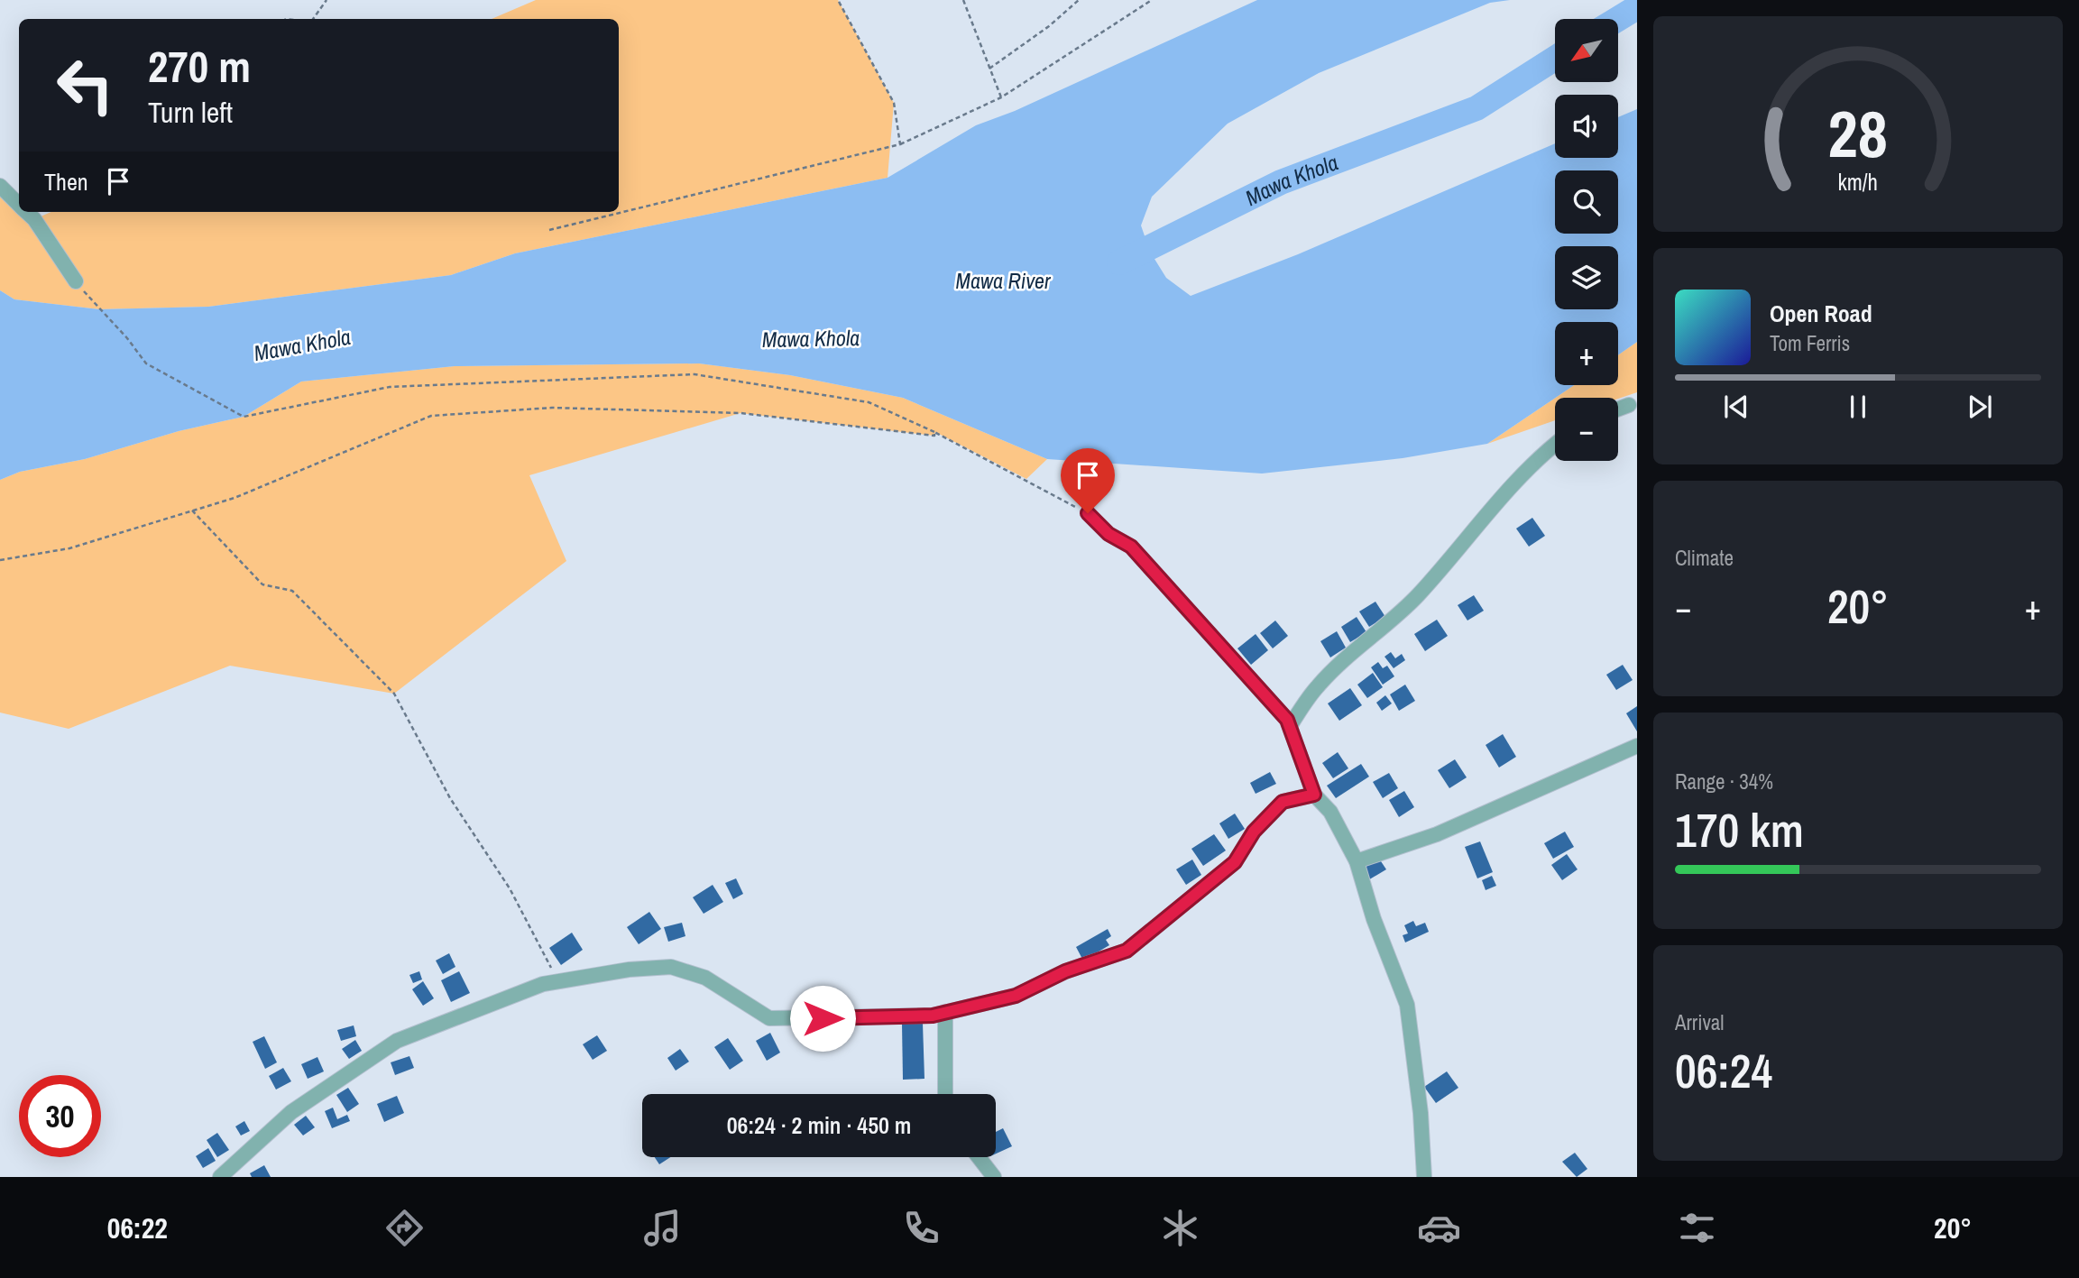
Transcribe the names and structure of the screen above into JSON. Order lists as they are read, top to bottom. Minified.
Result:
{"water":["Mawa Khola","Mawa River"],"north":"bottom left","page":{"map_buttons":["+","−"],"turn":["270 m","Turn left"],"then":"Then","song":["Open Road","Tom Ferris"],"tile":["Climate",["Range · 34%","170 km"],["Arrival","06:24"]],"heat":["−","20°","+"],"limit":"30","trip":"06:24 · 2 min · 450 m","tabs":["06:22","20°"],"gauge":["28","km/h"]}}
